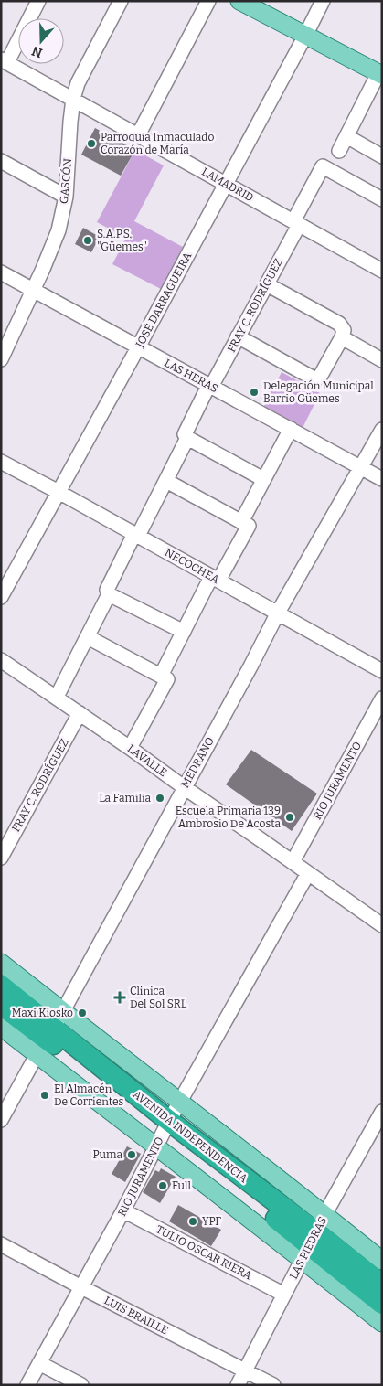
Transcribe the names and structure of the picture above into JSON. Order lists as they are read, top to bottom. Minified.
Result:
{"streets":{"highway":["AVENIDA INDEPENDENCIA"],"street":["GASCÓN","LAMADRID","JOSÉ DARRAGUEIRA","FRAY C. RODRÍGUEZ","LAS HERAS","NECOCHEA","LAVALLE","MEDRANO","RIO JURAMENTO","LAS PIEDRAS","TULIO OSCAR RIERA","LUIS BRAILLE"]},"crossings":[["GASCÓN","LAMADRID"],["GASCÓN","LAS HERAS"],["LAMADRID","JOSÉ DARRAGUEIRA"],["LAMADRID","FRAY C. RODRÍGUEZ"],["JOSÉ DARRAGUEIRA","LAS HERAS"],["JOSÉ DARRAGUEIRA","NECOCHEA"],["FRAY C. RODRÍGUEZ","LAS HERAS"],["FRAY C. RODRÍGUEZ","LAVALLE"],["LAS HERAS","MEDRANO"],["NECOCHEA","MEDRANO"],["LAVALLE","MEDRANO"],["LAVALLE","RIO JURAMENTO"],["MEDRANO","AVENIDA INDEPENDENCIA"],["RIO JURAMENTO","AVENIDA INDEPENDENCIA"],["RIO JURAMENTO","TULIO OSCAR RIERA"],["RIO JURAMENTO","LUIS BRAILLE"],["AVENIDA INDEPENDENCIA","LAS PIEDRAS"],["LAS PIEDRAS","TULIO OSCAR RIERA"],["LAS PIEDRAS","LUIS BRAILLE"]],"places":{"other":["Parroquia Inmaculado Corazón de María","S.A.P.S. \"Güemes\"","Delegación Municipal Barrio Güemes","La Familia","Escuela Primaria 139 Ambrosio De Acosta","Maxi Kiosko","El Almacén De Corrientes","Puma","Full","YPF"],"health":["Clinica Del Sol SRL"]},"north":"bottom"}
